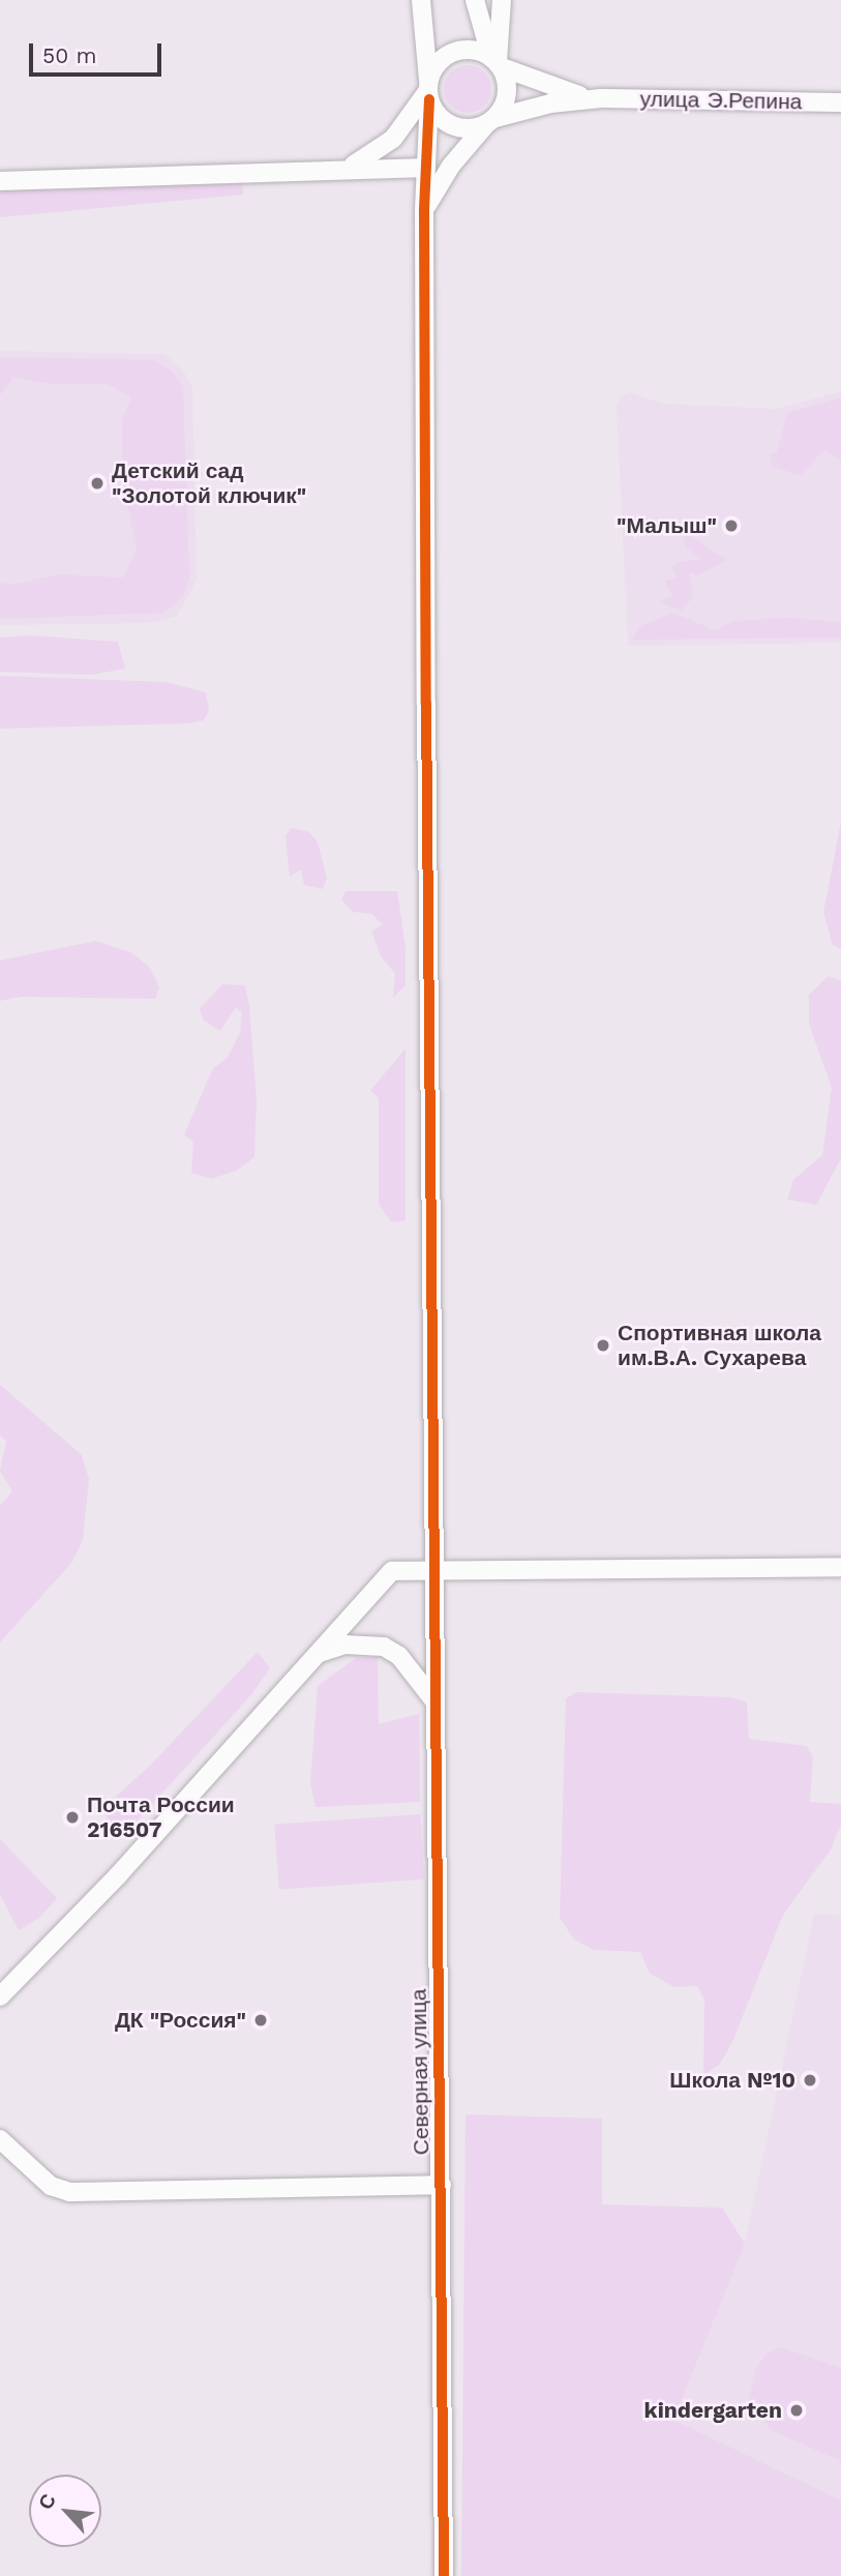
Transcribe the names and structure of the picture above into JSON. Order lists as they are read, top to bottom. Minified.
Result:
{"streets":{"street":["улица Э.Репина","Северная улица"]},"crossings":[["улица Э.Репина","Северная улица"]],"places":["Детский сад \"Золотой ключик\"","\"Малыш\"","Спортивная школа им.В.А. Сухарева","Почта России 216507","ДК \"Россия\"","Школа №10","kindergarten"],"scale_bar":"50 m","north":"top left"}
